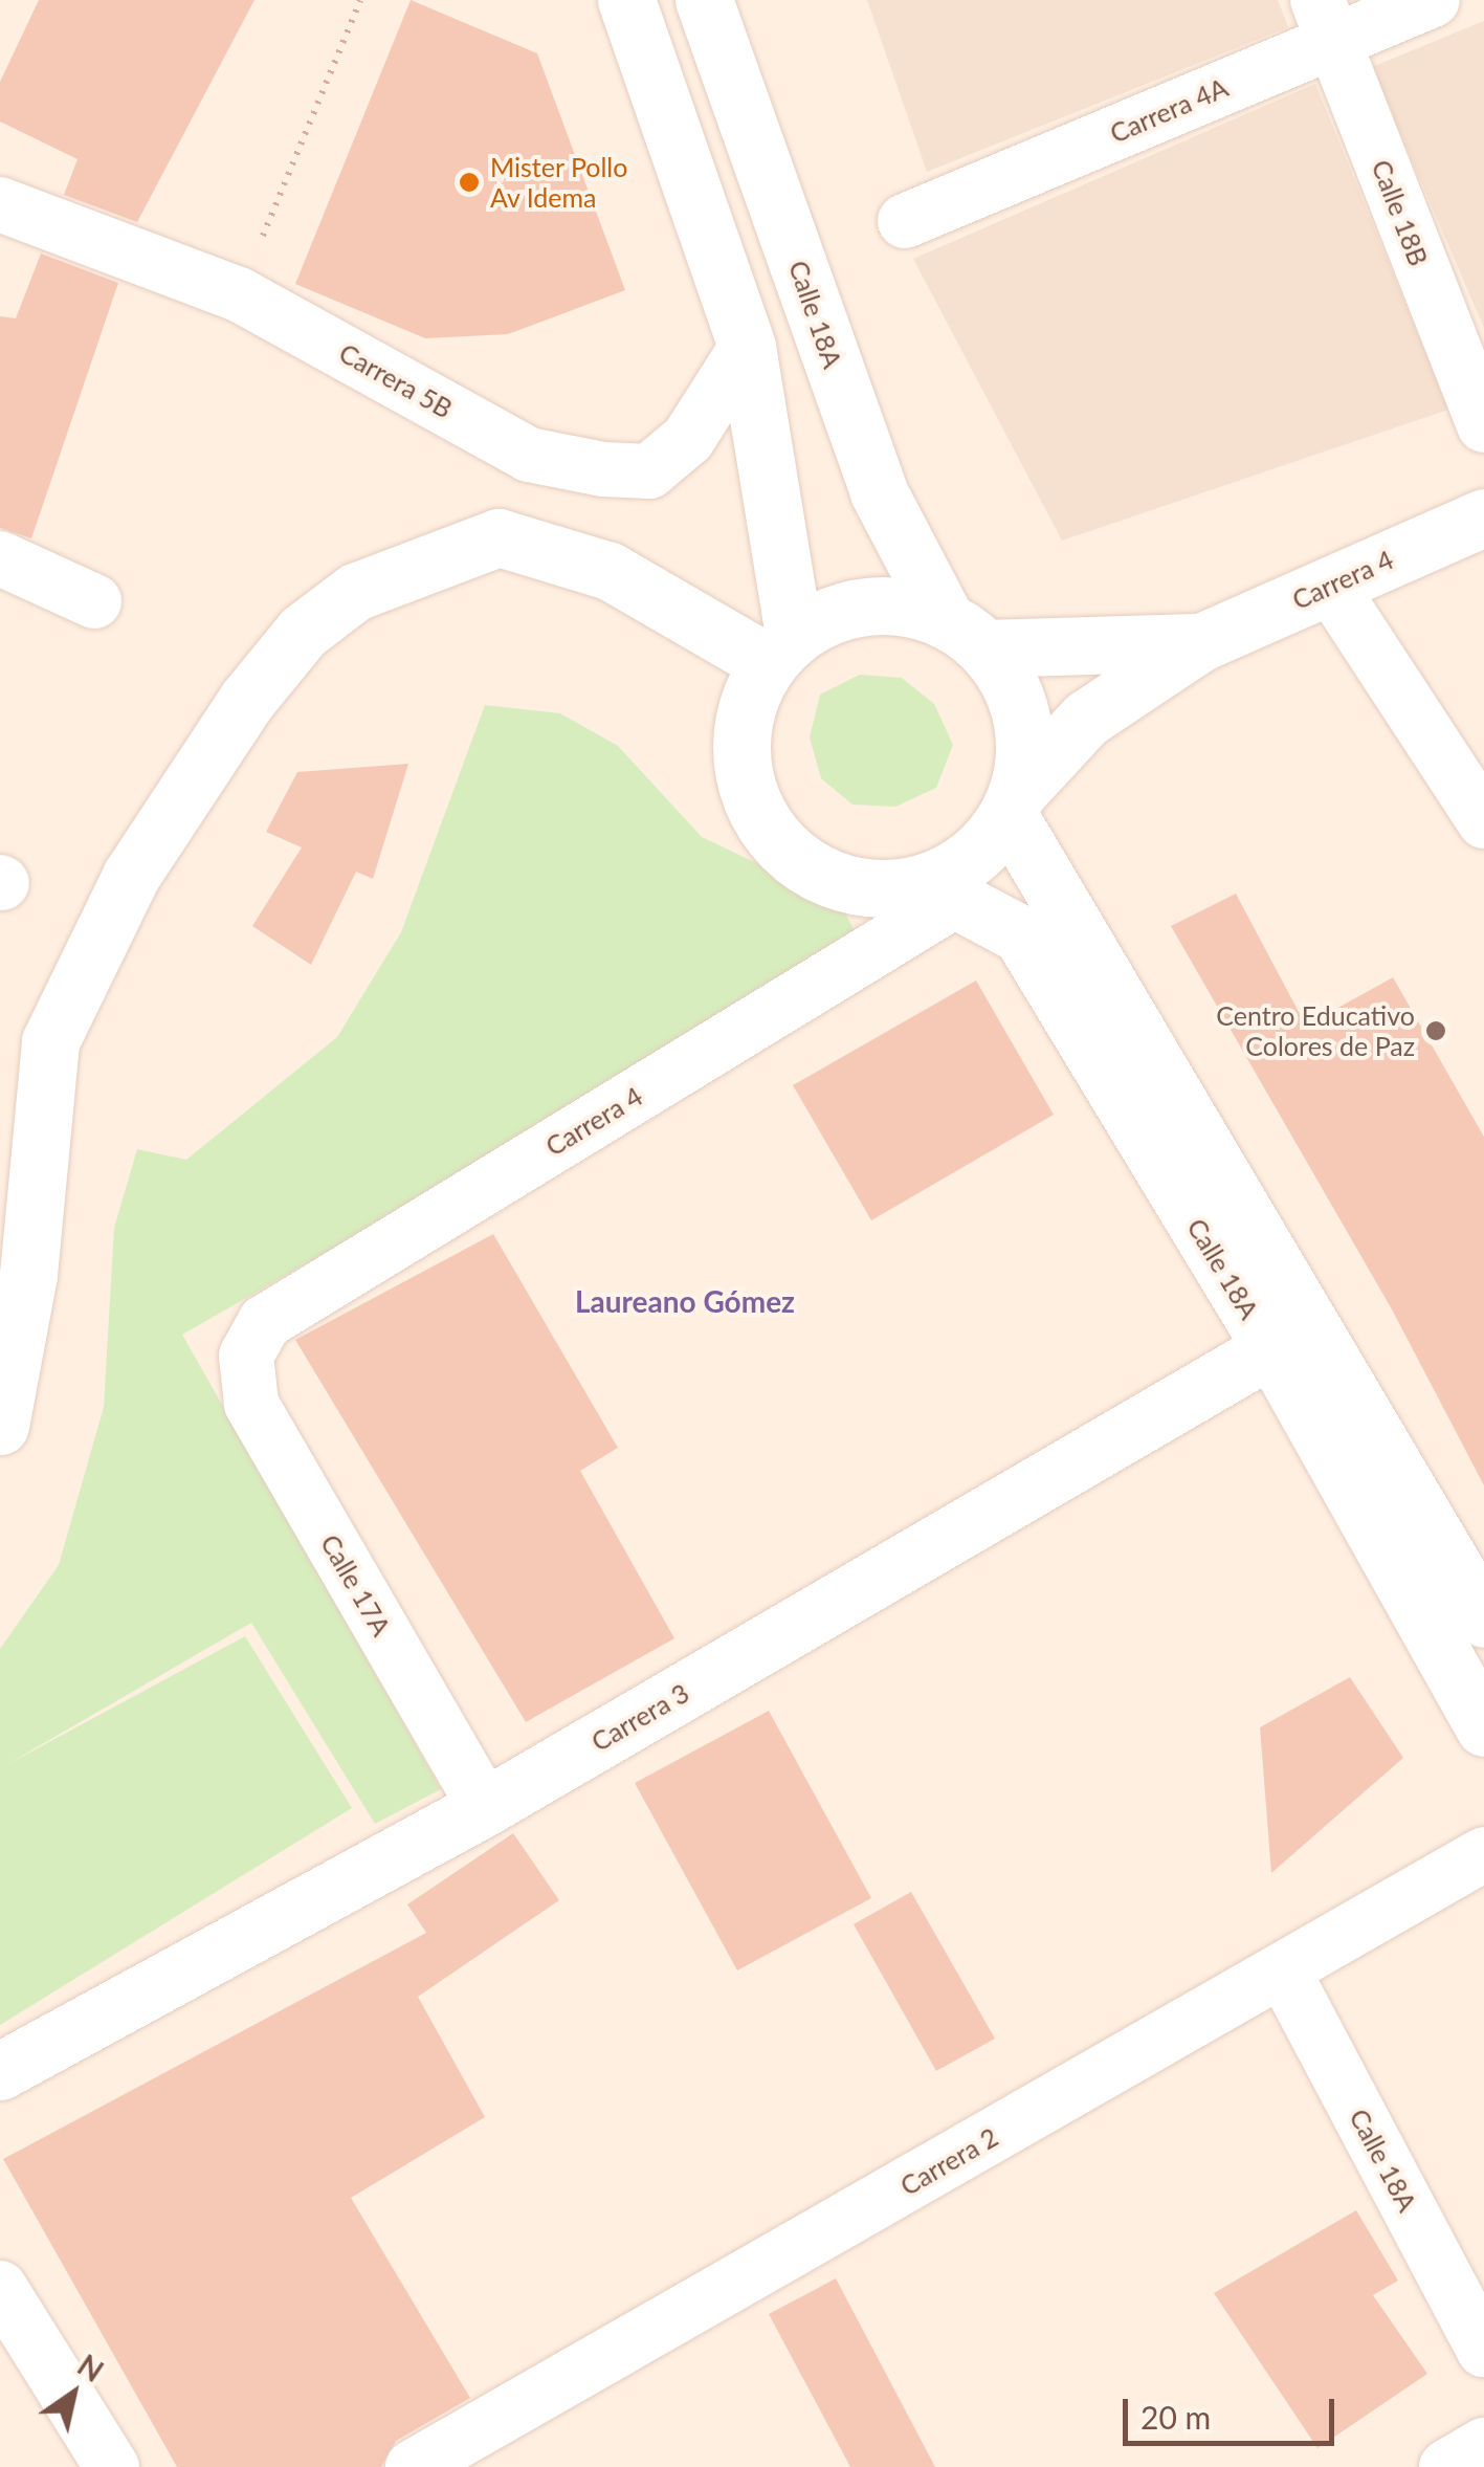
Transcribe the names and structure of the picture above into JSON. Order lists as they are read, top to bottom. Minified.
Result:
{"streets":{"main road":["Calle 18A","Carrera 4","Carrera 3"],"street":["Carrera 4A","Calle 18B","Carrera 5B","Calle 17A","Carrera 2"]},"crossings":[["Carrera 4A","Calle 18B"],["Calle 18A","Carrera 4"],["Calle 18A","Carrera 3"],["Calle 18A","Carrera 2"],["Carrera 4","Calle 17A"],["Calle 17A","Carrera 3"]],"districts":["Laureano Gómez"],"places":["Mister Pollo Av Idema","Centro Educativo Colores de Paz"],"scale_bar":"20 m","north":"top right"}
